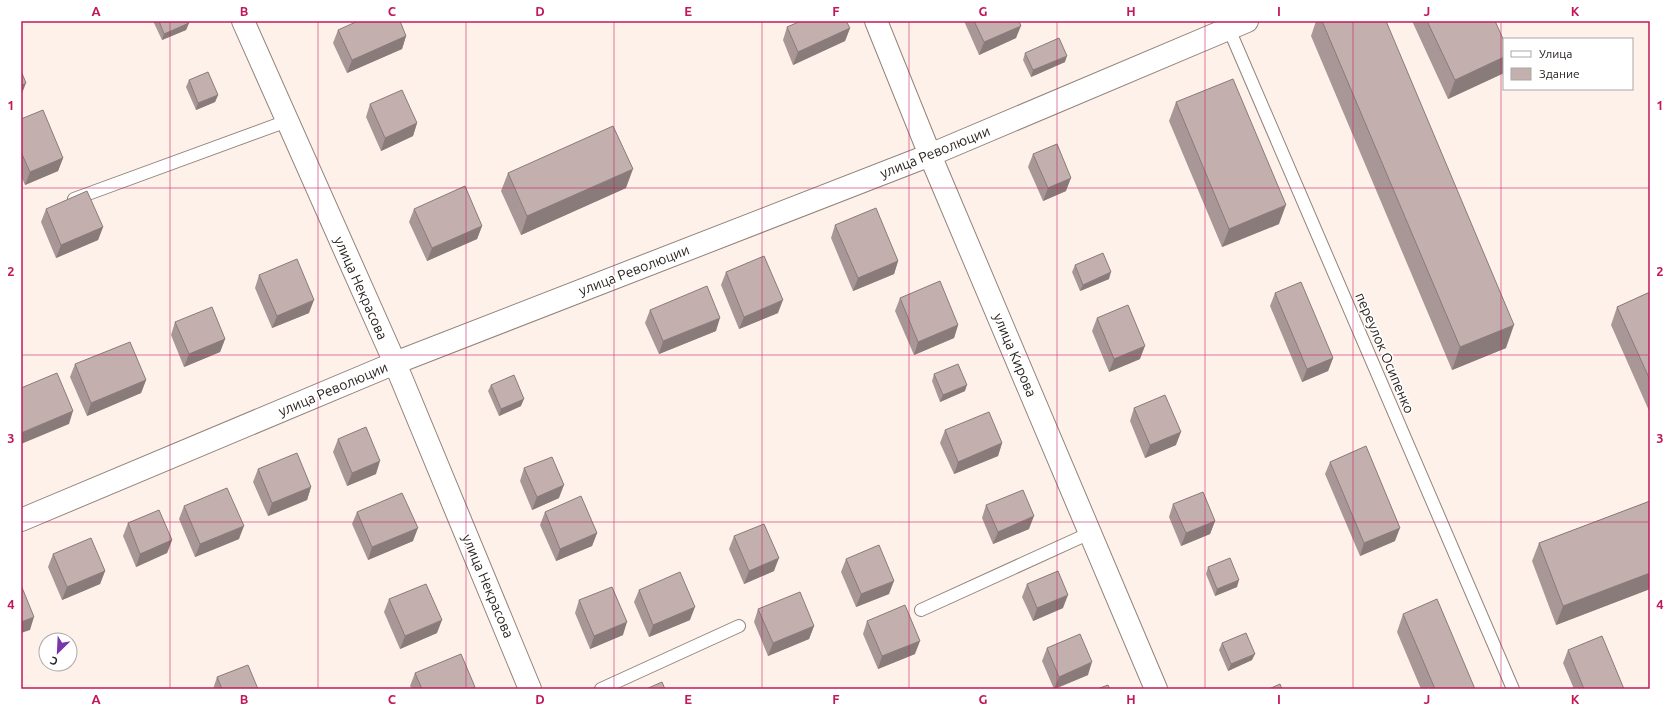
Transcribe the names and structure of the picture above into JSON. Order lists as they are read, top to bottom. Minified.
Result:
{"streets":{"street":["улица Революции","улица Некрасова","улица Кирова"],"lane":["переулок Осипенко"]},"crossings":[["улица Революции","улица Некрасова"],["улица Революции","переулок Осипенко"],["улица Революции","улица Кирова"]],"legend":["Улица","Здание"],"north":"bottom left","grid":{"columns":["A","B","C","D","E","F","G","H","I","J","K"],"rows":["1","2","3","4"]}}
